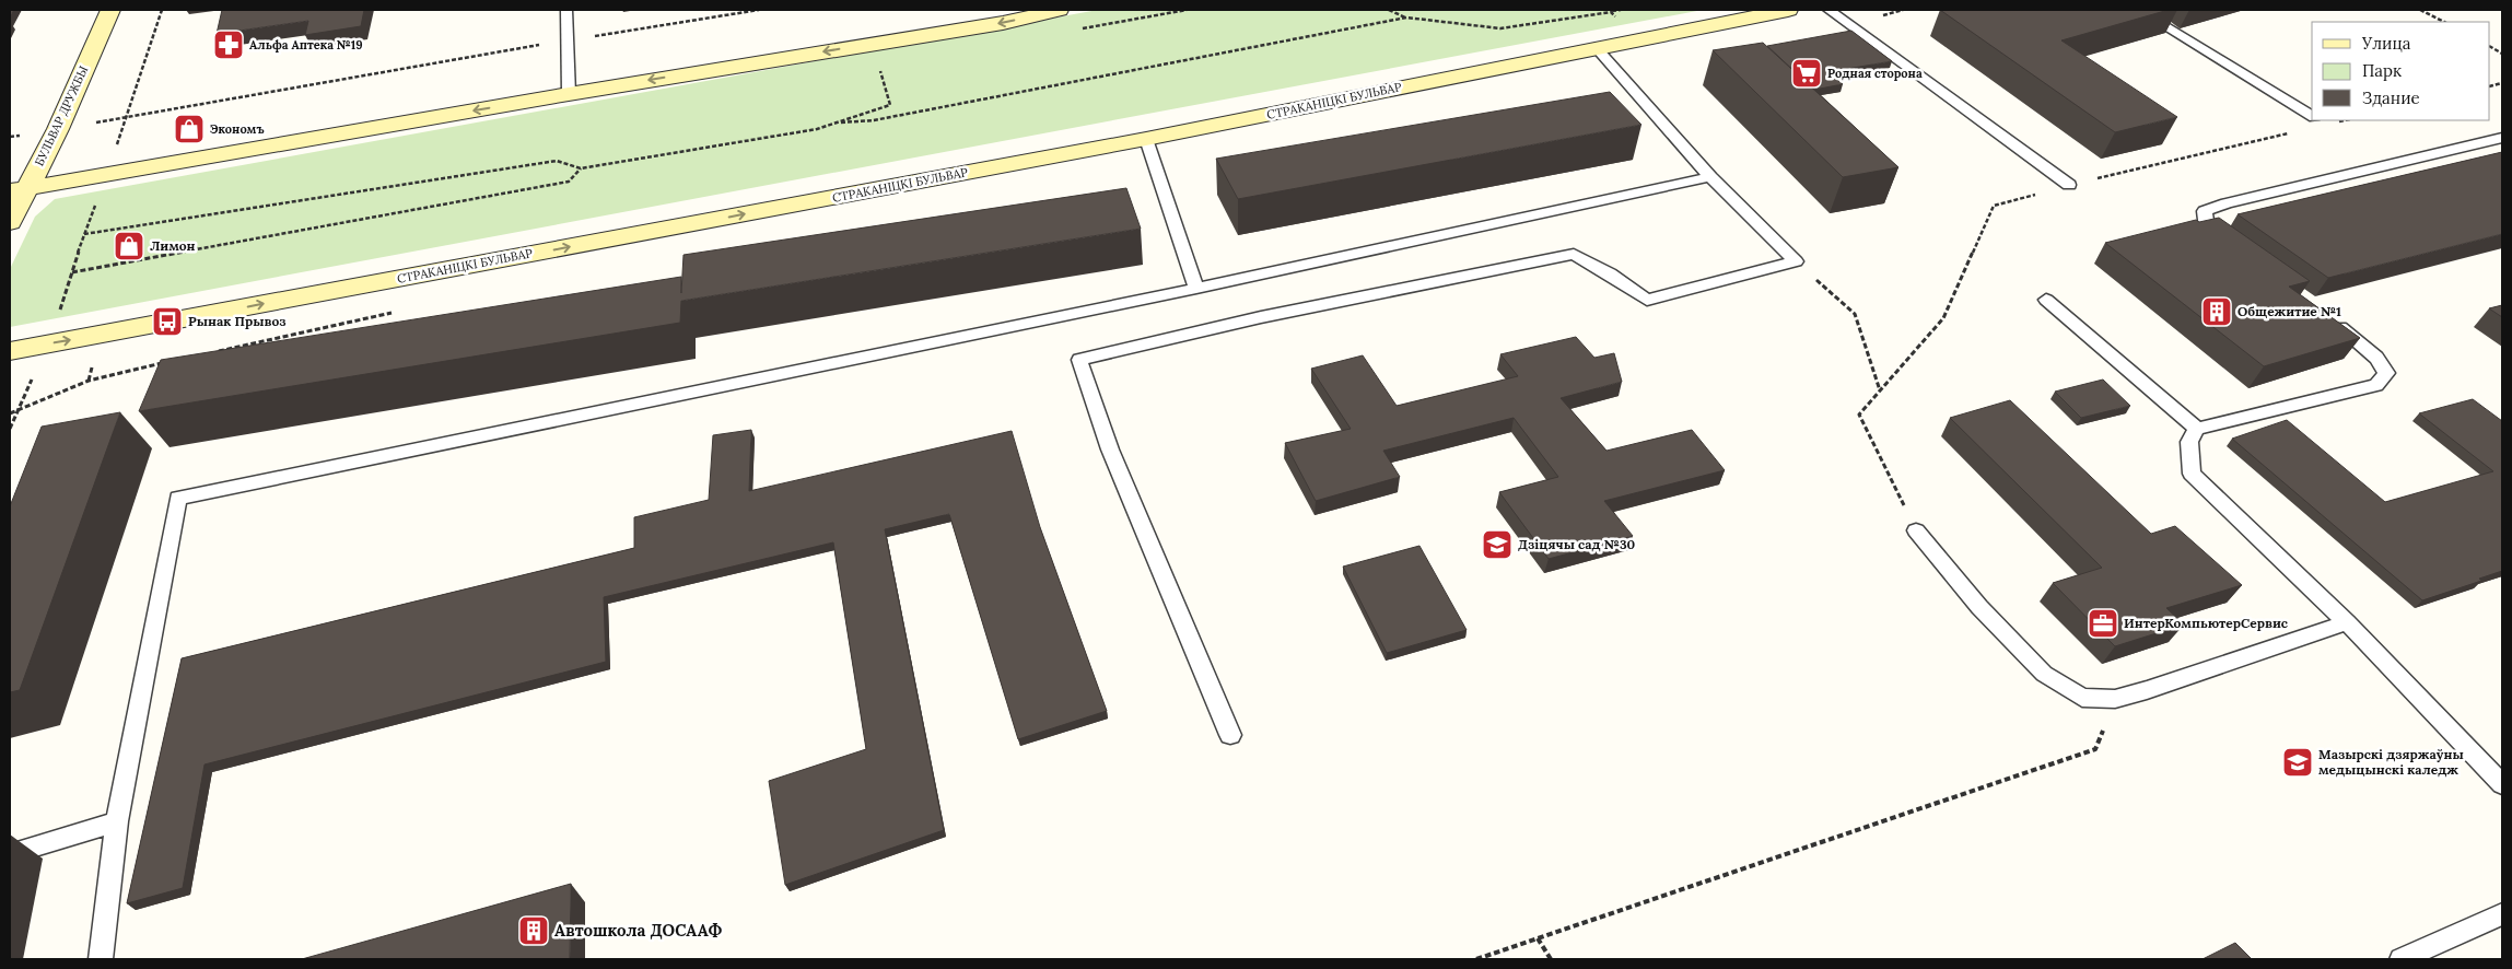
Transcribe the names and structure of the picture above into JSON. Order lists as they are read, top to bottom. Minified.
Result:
{"streets":{"street":["СТРАКАНІЦКІ БУЛЬВАР","БУЛЬВАР ДРУЖБЫ"]},"places":{"pharmacy":["Альфа Аптека №19"],"supermarket":["Родная сторона"],"shop":["Экономъ","Лимон"],"building":["Общежитие №1","Автошкола ДОСААФ"],"bus stop":["Рынак Прывоз"],"school or university":["Дзіцячы сад №30","Мазырскі дзяржаўны медыцынскі каледж"],"office":["ИнтерКомпьютерСервис"]},"legend":["Улица","Парк","Здание"]}
